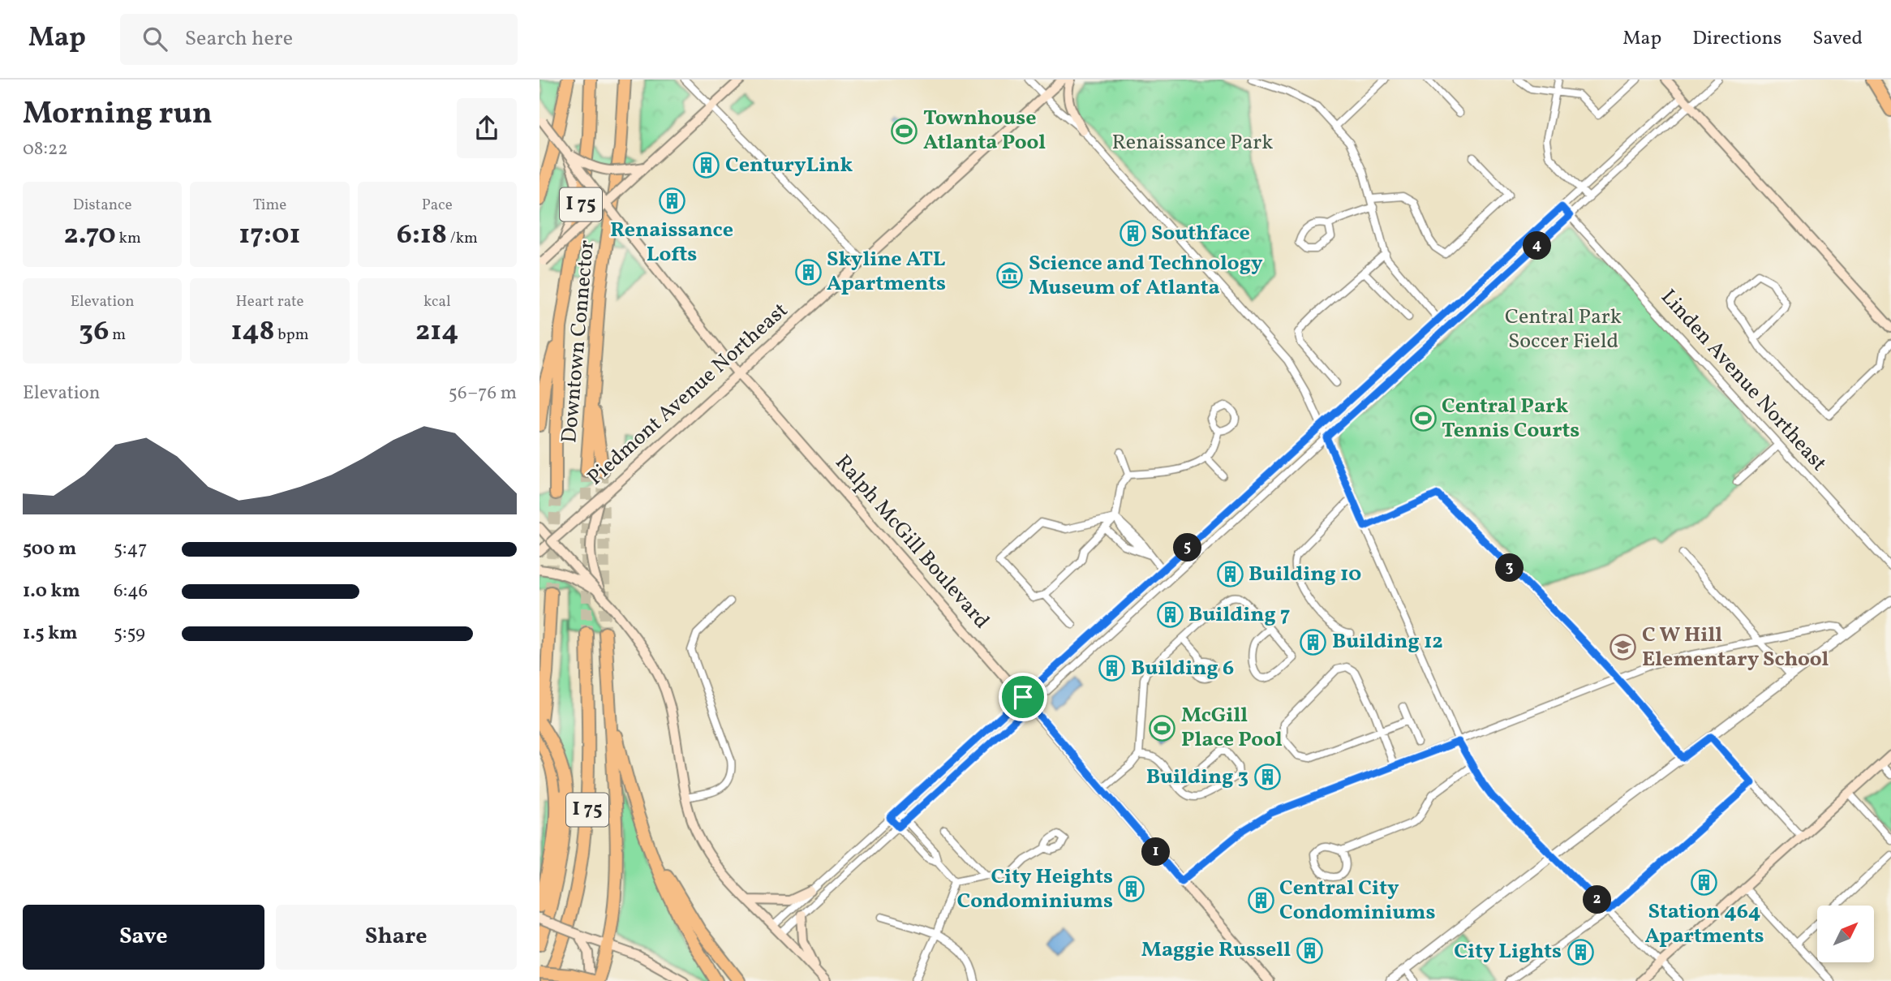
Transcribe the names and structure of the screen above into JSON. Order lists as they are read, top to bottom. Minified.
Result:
{"streets":{"highway":["I 75","Downtown Connector"],"main road":["Piedmont Avenue Northeast","Ralph McGill Boulevard"],"street":["Linden Avenue Northeast"]},"crossings":[["Piedmont Avenue Northeast","Ralph McGill Boulevard"]],"parks":["Renaissance Park","Central Park Soccer Field"],"places":{"sports":["Townhouse Atlanta Pool","Central Park Tennis Courts","McGill Place Pool"],"building":["CenturyLink","Renaissance Lofts","Southface","Skyline ATL Apartments","Building 10","Building 7","Building 12","Building 6","Building 3","Station 464 Apartments","City Heights Condominiums","Central City Condominiums","Maggie Russell","City Lights"],"museum":["Science and Technology Museum of Atlanta"],"school or university":["C W Hill Elementary School"]},"north":"top right","page":{"header":"Map","search":"Search here","nav":["Map","Directions","Saved"],"heading":["Morning run","08:22"],"stats":[["Distance","2.70 km"],["Time","17:01"],["Pace","6:18 /km"],["Elevation","36 m"],["Heart rate","148 bpm"],["kcal","214"]],"pins":["4","5","3","1","2"],"chart":["Elevation","56–76 m"],"list":[{"name":"500 m","note":"5:47"},{"name":"1.0 km","note":"6:46"},{"name":"1.5 km","note":"5:59"}],"buttons":["Save","Share"]}}
